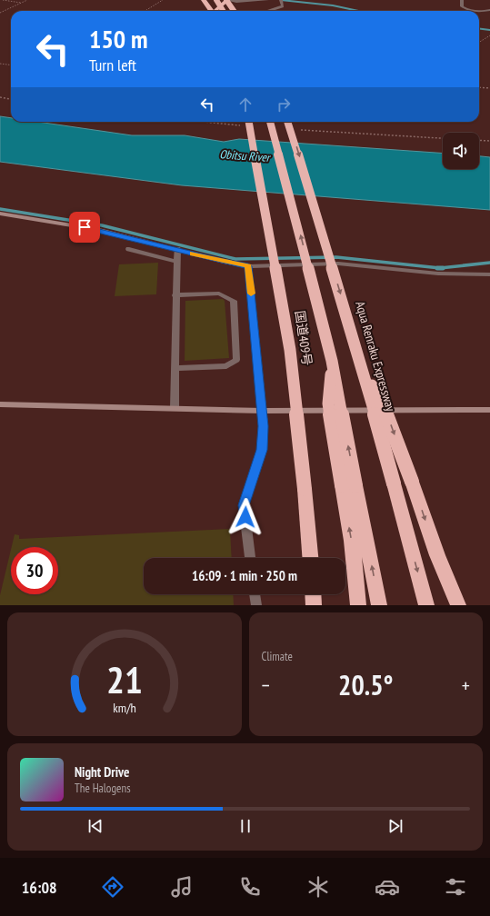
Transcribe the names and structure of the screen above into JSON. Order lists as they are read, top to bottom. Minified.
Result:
{"streets":{"highway":["国道409号","Aqua Renraku Expressway"]},"water":["Obitsu River"],"page":{"turn":["150 m","Turn left"],"limit":"30","trip":"16:09 · 1 min · 250 m","tile":"Climate","heat":["−","20.5°","+"],"song":["Night Drive","The Halogens"],"tabs":"16:08","gauge":["21","km/h"]}}
